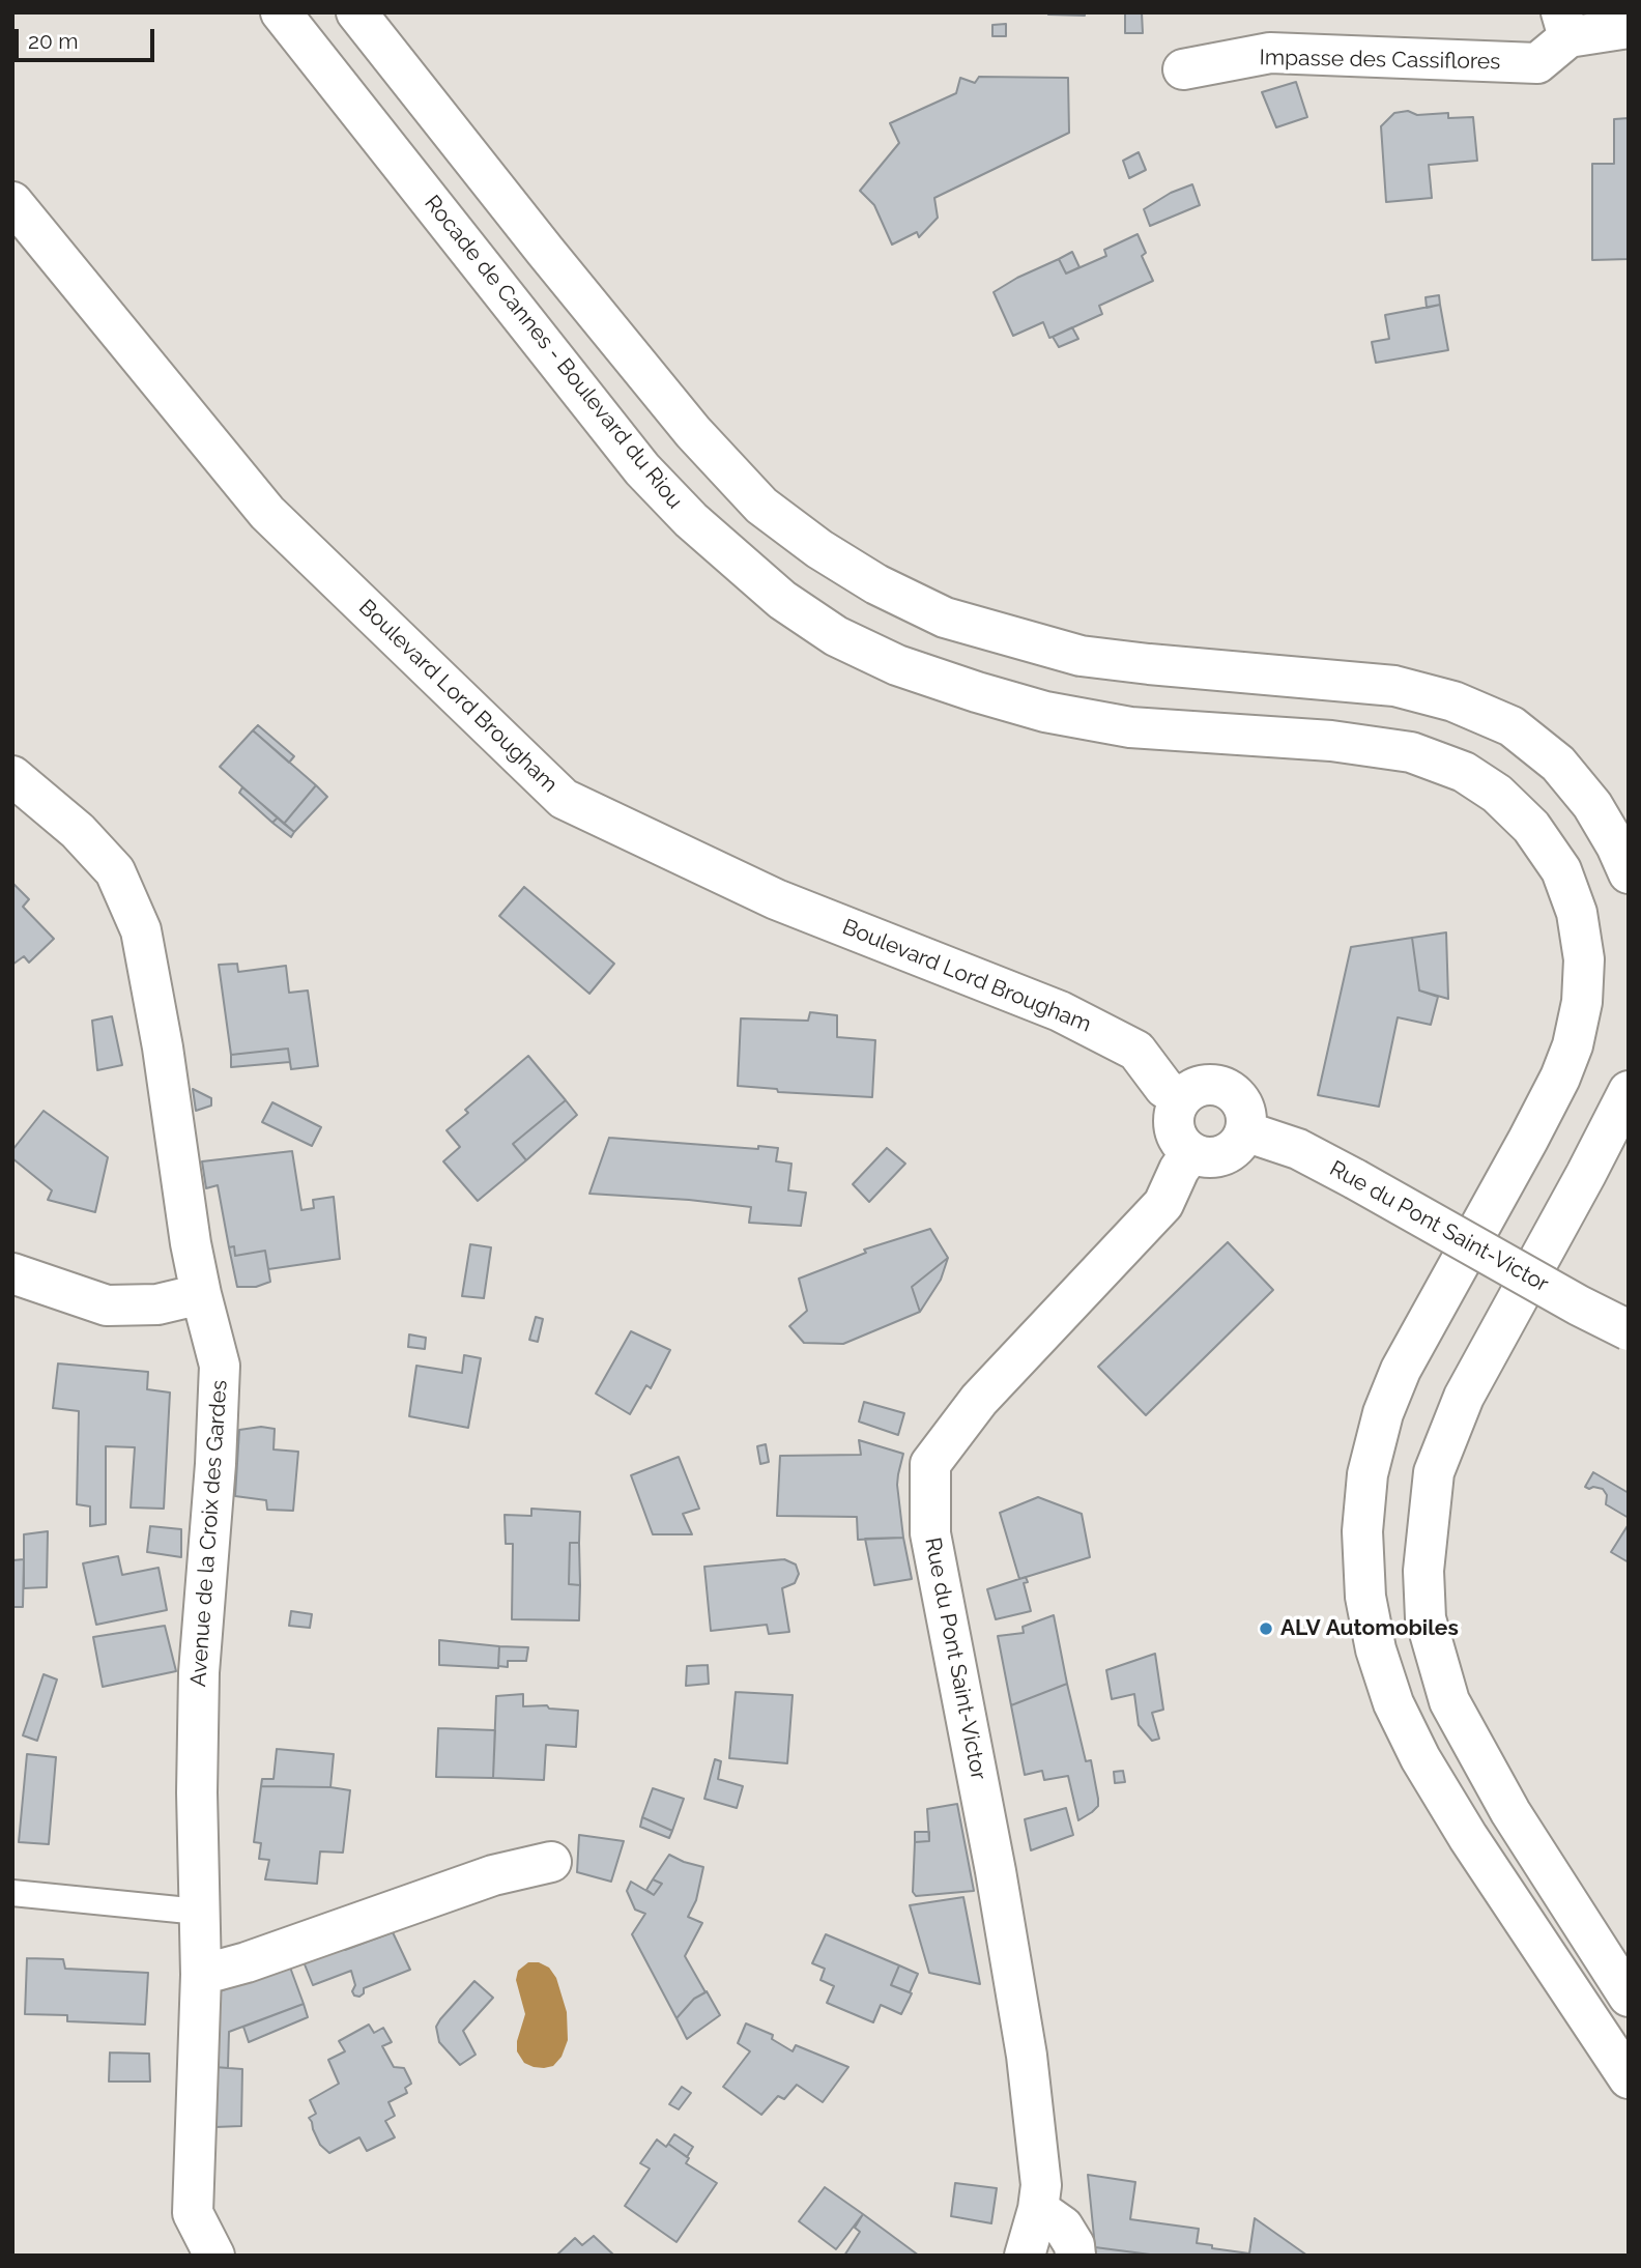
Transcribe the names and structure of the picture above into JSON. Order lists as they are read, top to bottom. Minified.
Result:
{"streets":{"main road":["Impasse des Cassiflores","Rocade de Cannes - Boulevard du Riou","Boulevard Lord Brougham","Rue du Pont Saint-Victor","Avenue de la Croix des Gardes"]},"crossings":[["Boulevard Lord Brougham","Rue du Pont Saint-Victor"]],"places":["ALV Automobiles"],"scale_bar":"20 m"}
